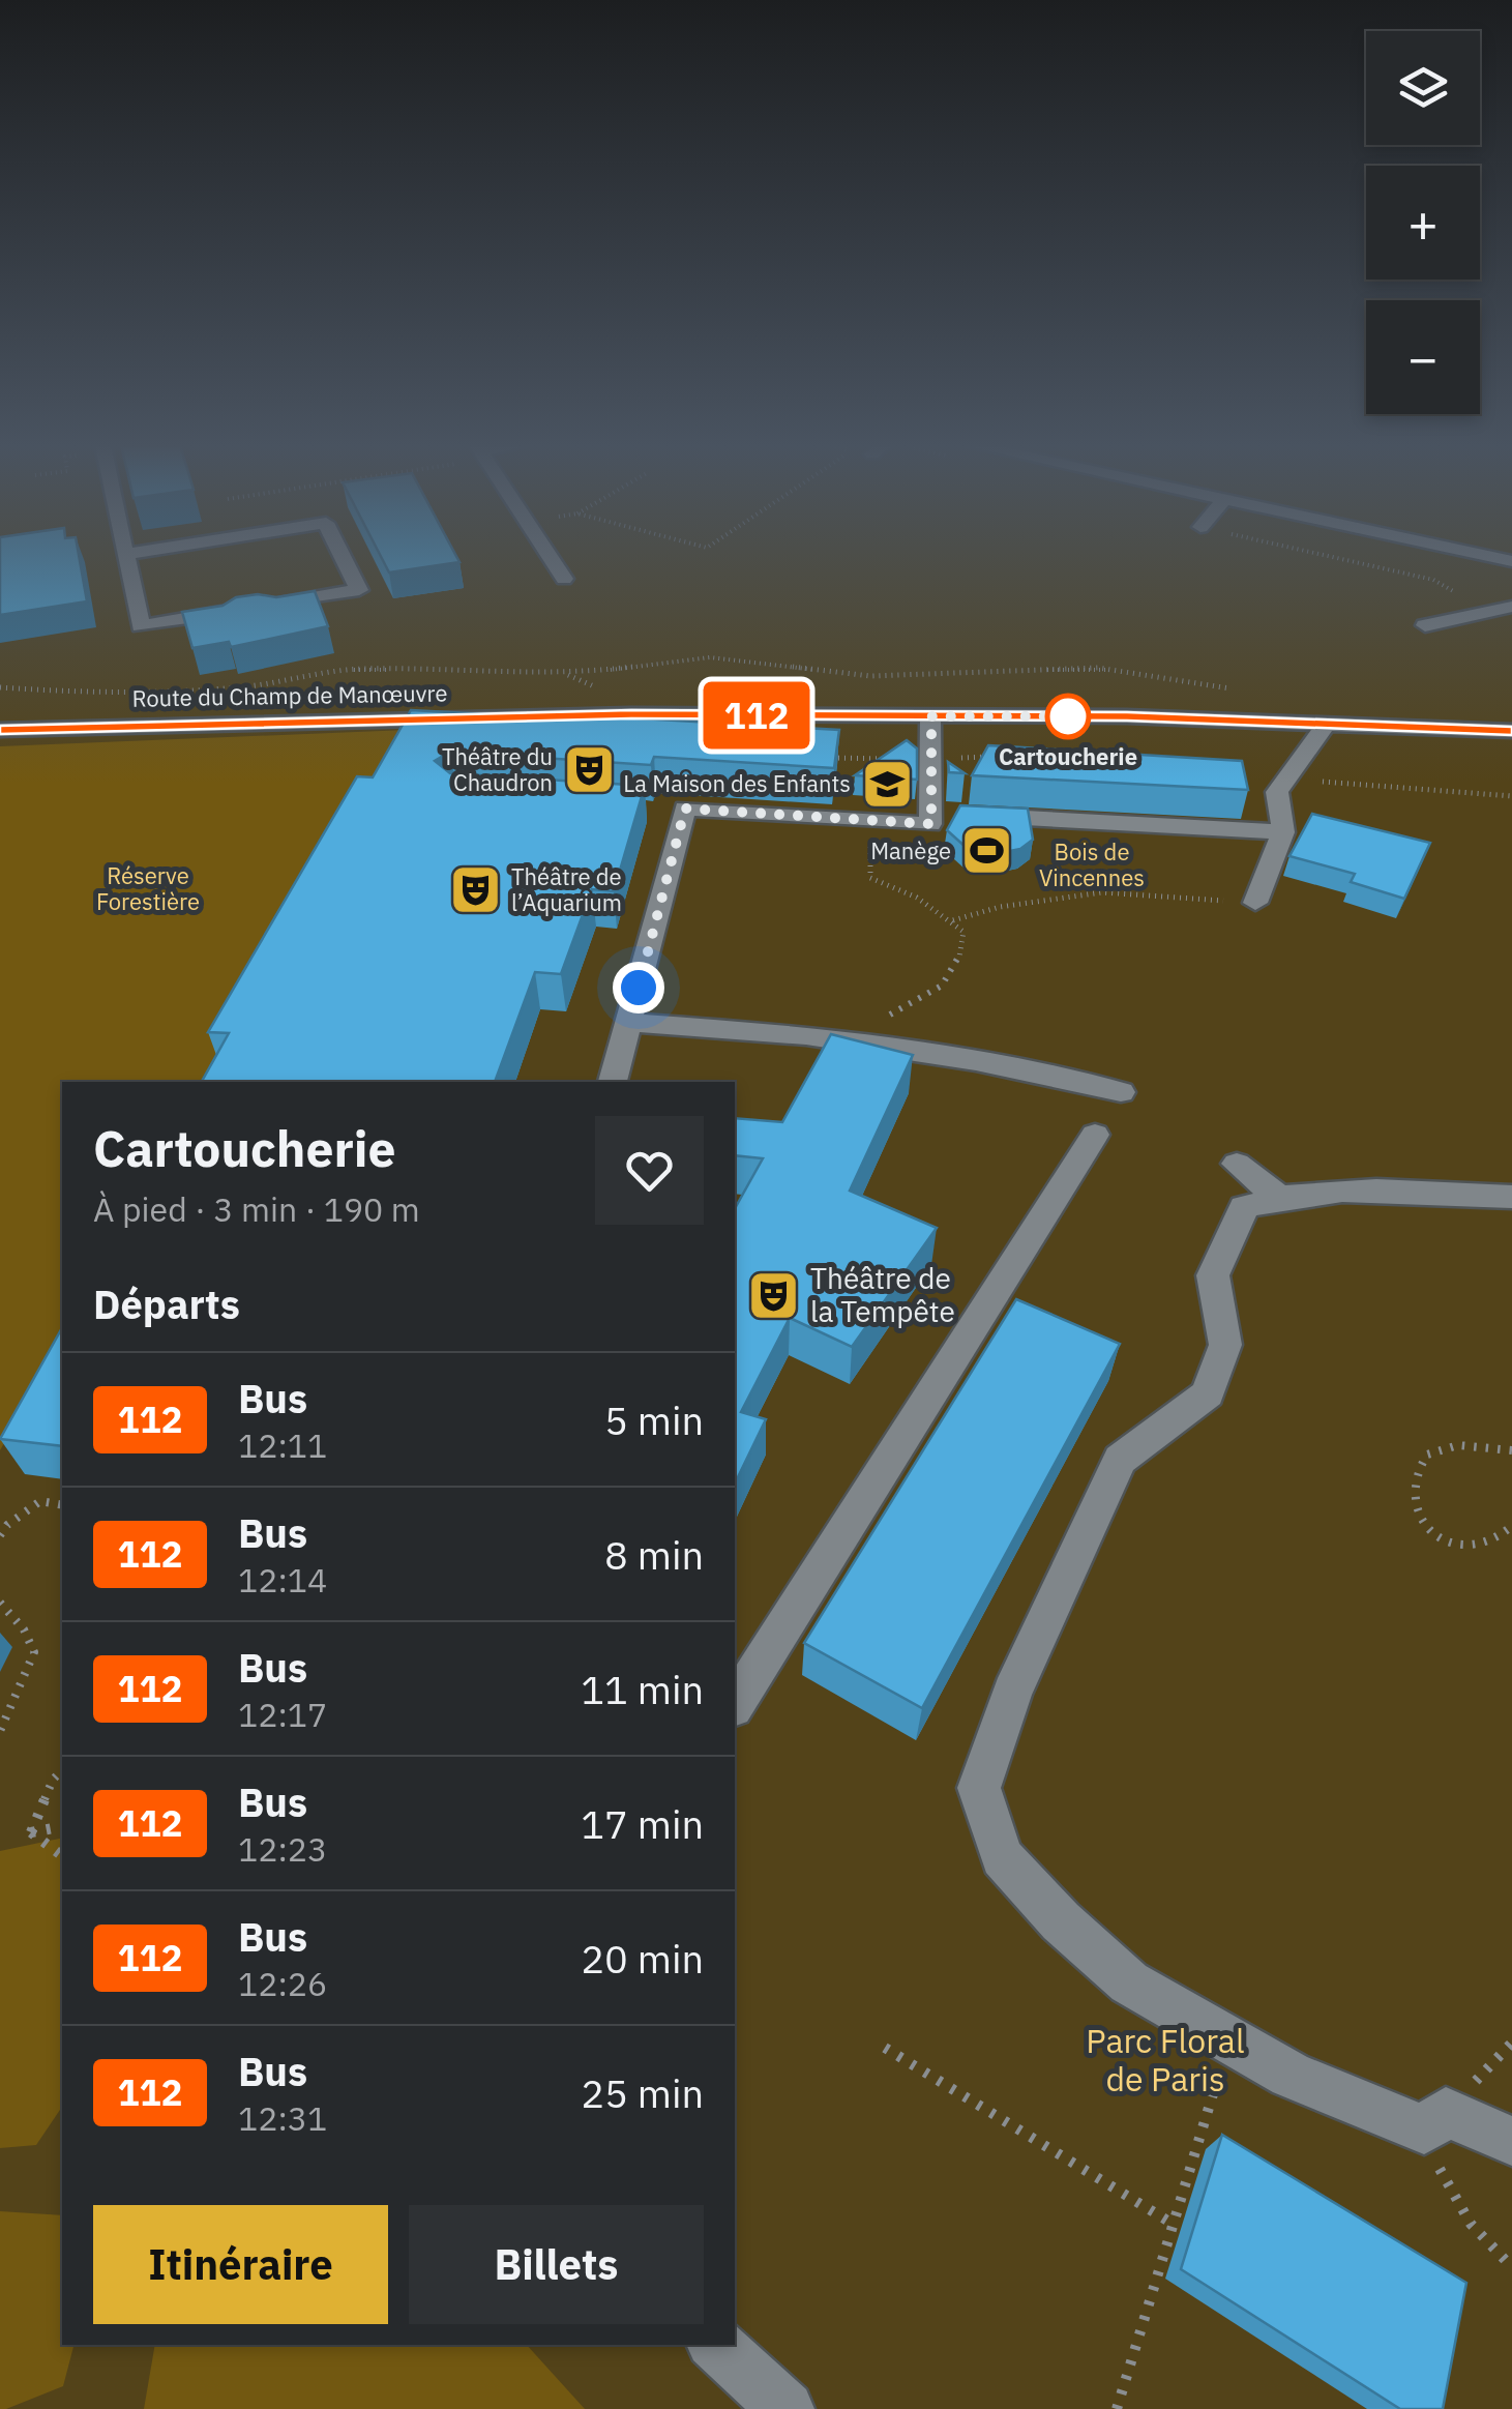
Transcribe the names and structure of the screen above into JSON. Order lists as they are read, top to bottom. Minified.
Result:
{"streets":{"street":["Route du Champ de Manœuvre"]},"parks":["Bois de Vincennes","Réserve Forestière","Parc Floral de Paris"],"places":{"other":["Cartoucherie"],"theatre":["Théâtre du Chaudron","Théâtre de l’Aquarium","Théâtre de la Tempête"],"school or university":["La Maison des Enfants"],"sports":["Manège"]},"lines":["bus line 112"],"page":{"on_map":"112","map_buttons":["+","−"],"heading":[["Cartoucherie","À pied · 3 min · 190 m"],"Départs"],"list":[{"mark":"112","name":"Bus","note":"12:11","value":"5 min"},{"mark":"112","name":"Bus","note":"12:14","value":"8 min"},{"mark":"112","name":"Bus","note":"12:17","value":"11 min"},{"mark":"112","name":"Bus","note":"12:23","value":"17 min"},{"mark":"112","name":"Bus","note":"12:26","value":"20 min"},{"mark":"112","name":"Bus","note":"12:31","value":"25 min"}],"buttons":["Itinéraire","Billets"]}}
